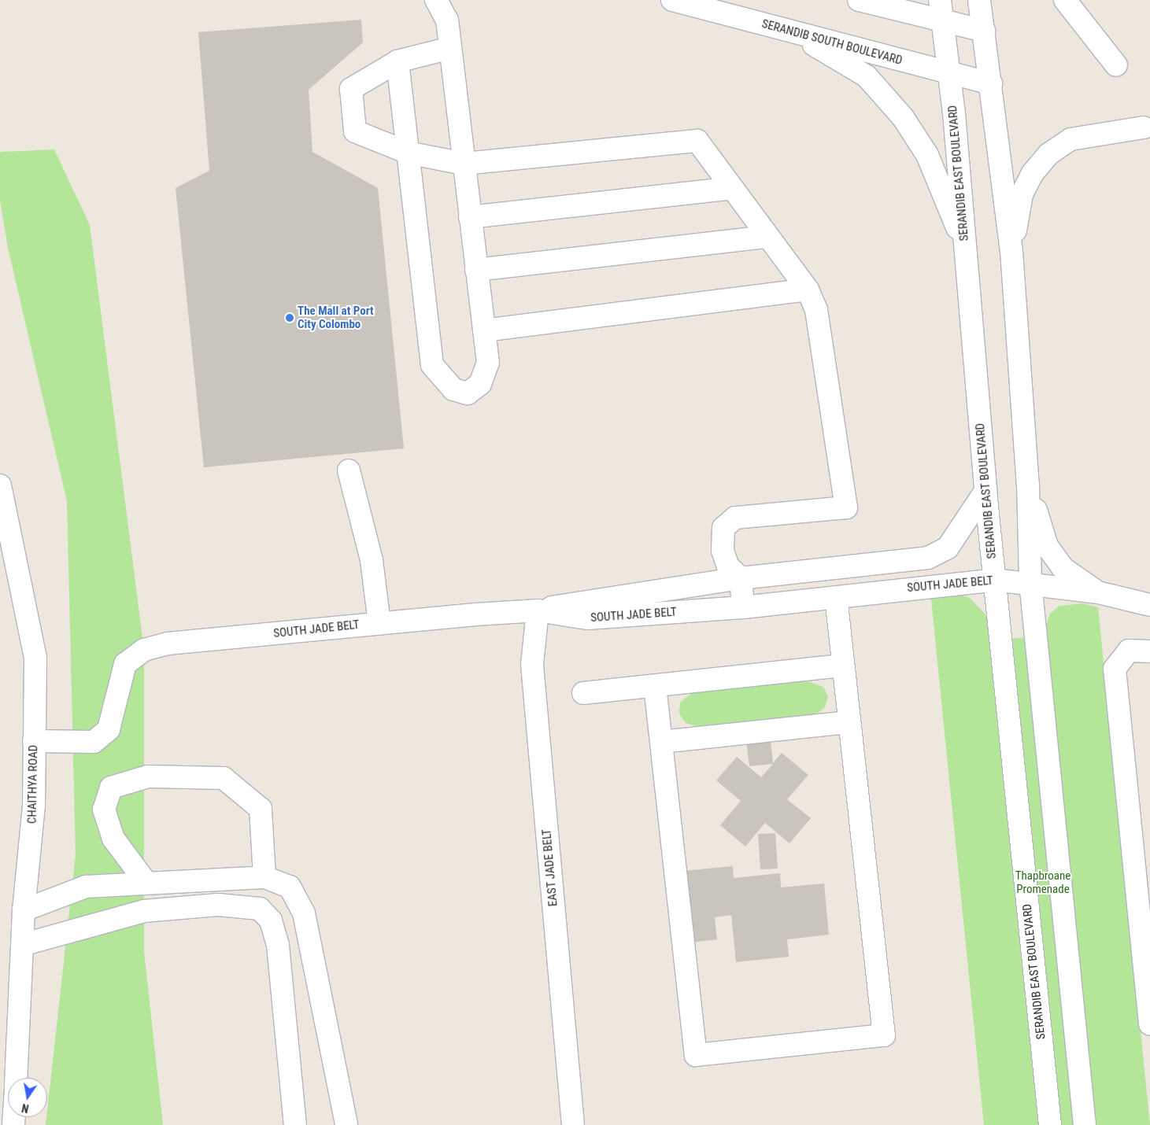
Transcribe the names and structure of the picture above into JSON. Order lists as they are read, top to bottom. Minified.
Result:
{"streets":{"street":["SERANDIB SOUTH BOULEVARD","SERANDIB EAST BOULEVARD","SOUTH JADE BELT","CHAITHYA ROAD","EAST JADE BELT"]},"crossings":[["SERANDIB SOUTH BOULEVARD","SERANDIB EAST BOULEVARD"],["SERANDIB EAST BOULEVARD","SOUTH JADE BELT"],["SOUTH JADE BELT","CHAITHYA ROAD"],["SOUTH JADE BELT","EAST JADE BELT"]],"parks":["Thapbroane Promenade"],"places":["The Mall at Port City Colombo"],"north":"bottom"}
